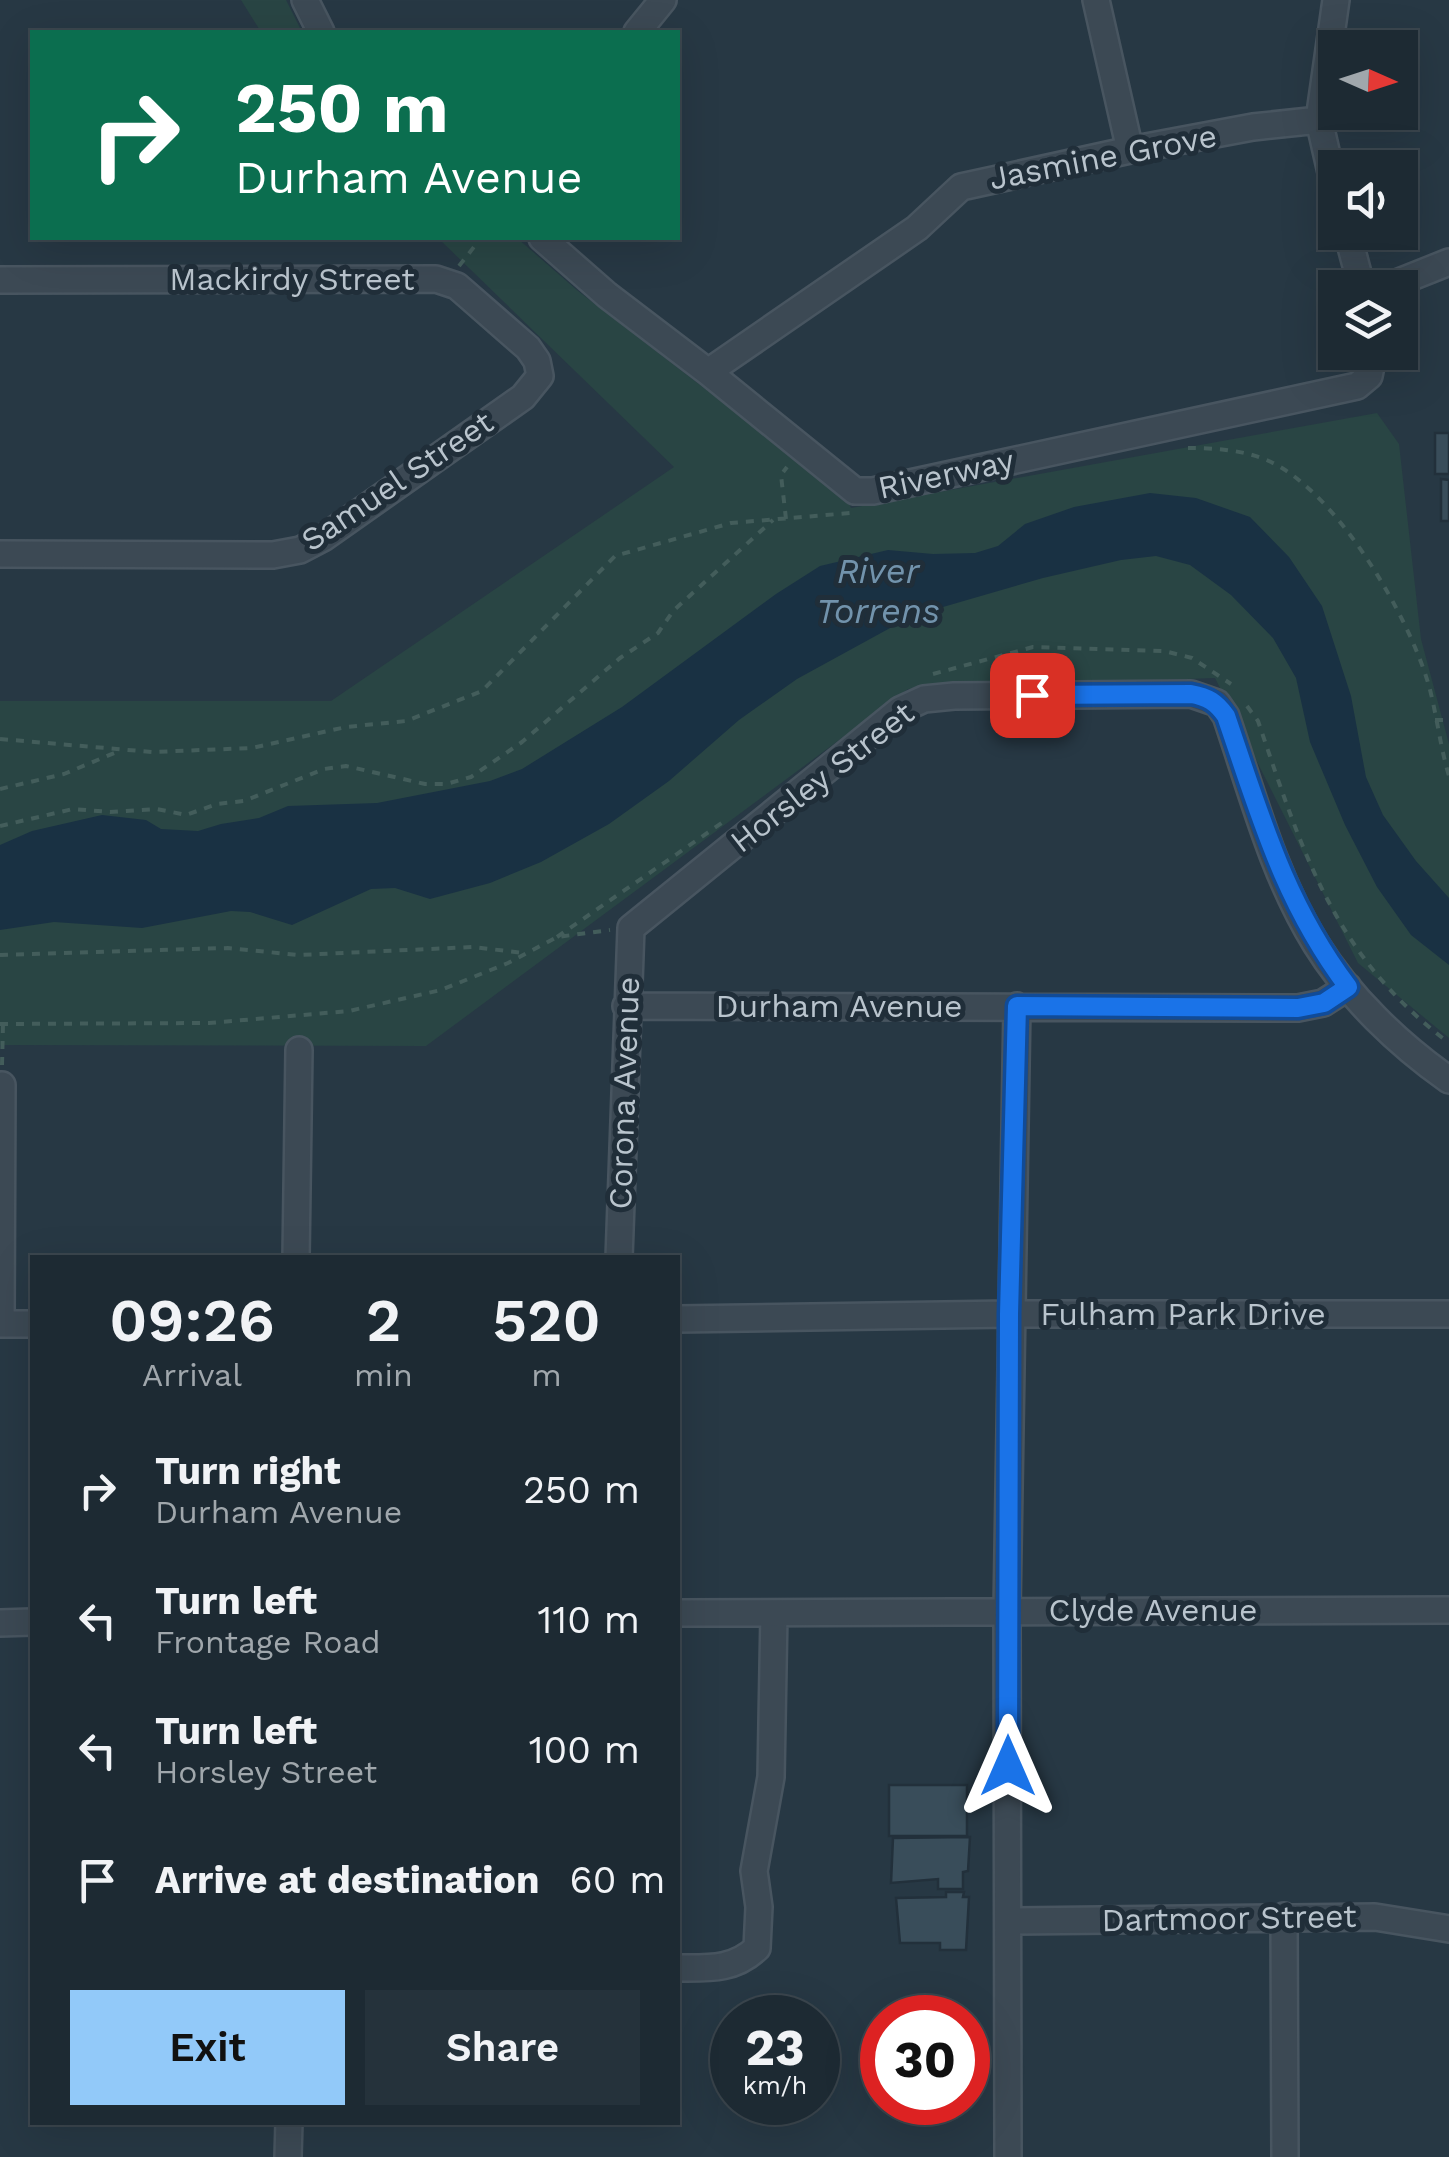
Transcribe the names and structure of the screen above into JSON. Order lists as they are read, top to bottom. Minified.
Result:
{"streets":{"street":["Jasmine Grove","Mackirdy Street","Riverway","Samuel Street","Horsley Street","Durham Avenue","Corona Avenue","Fulham Park Drive","Clyde Avenue","Dartmoor Street"]},"crossings":[["Jasmine Grove","Riverway"],["Mackirdy Street","Samuel Street"],["Horsley Street","Corona Avenue"],["Durham Avenue","Corona Avenue"]],"water":["River Torrens"],"north":"right","page":{"turn":["250 m","Durham Avenue"],"eta":["09:26","Arrival","2","min","520","m"],"list":[{"name":"Turn right","note":"Durham Avenue","value":"250 m"},{"name":"Turn left","note":"Frontage Road","value":"110 m"},{"name":"Turn left","note":"Horsley Street","value":"100 m"},{"name":"Arrive at destination","value":"60 m"}],"buttons":["Exit","Share"],"speed":"23 km/h","limit":"30"}}
